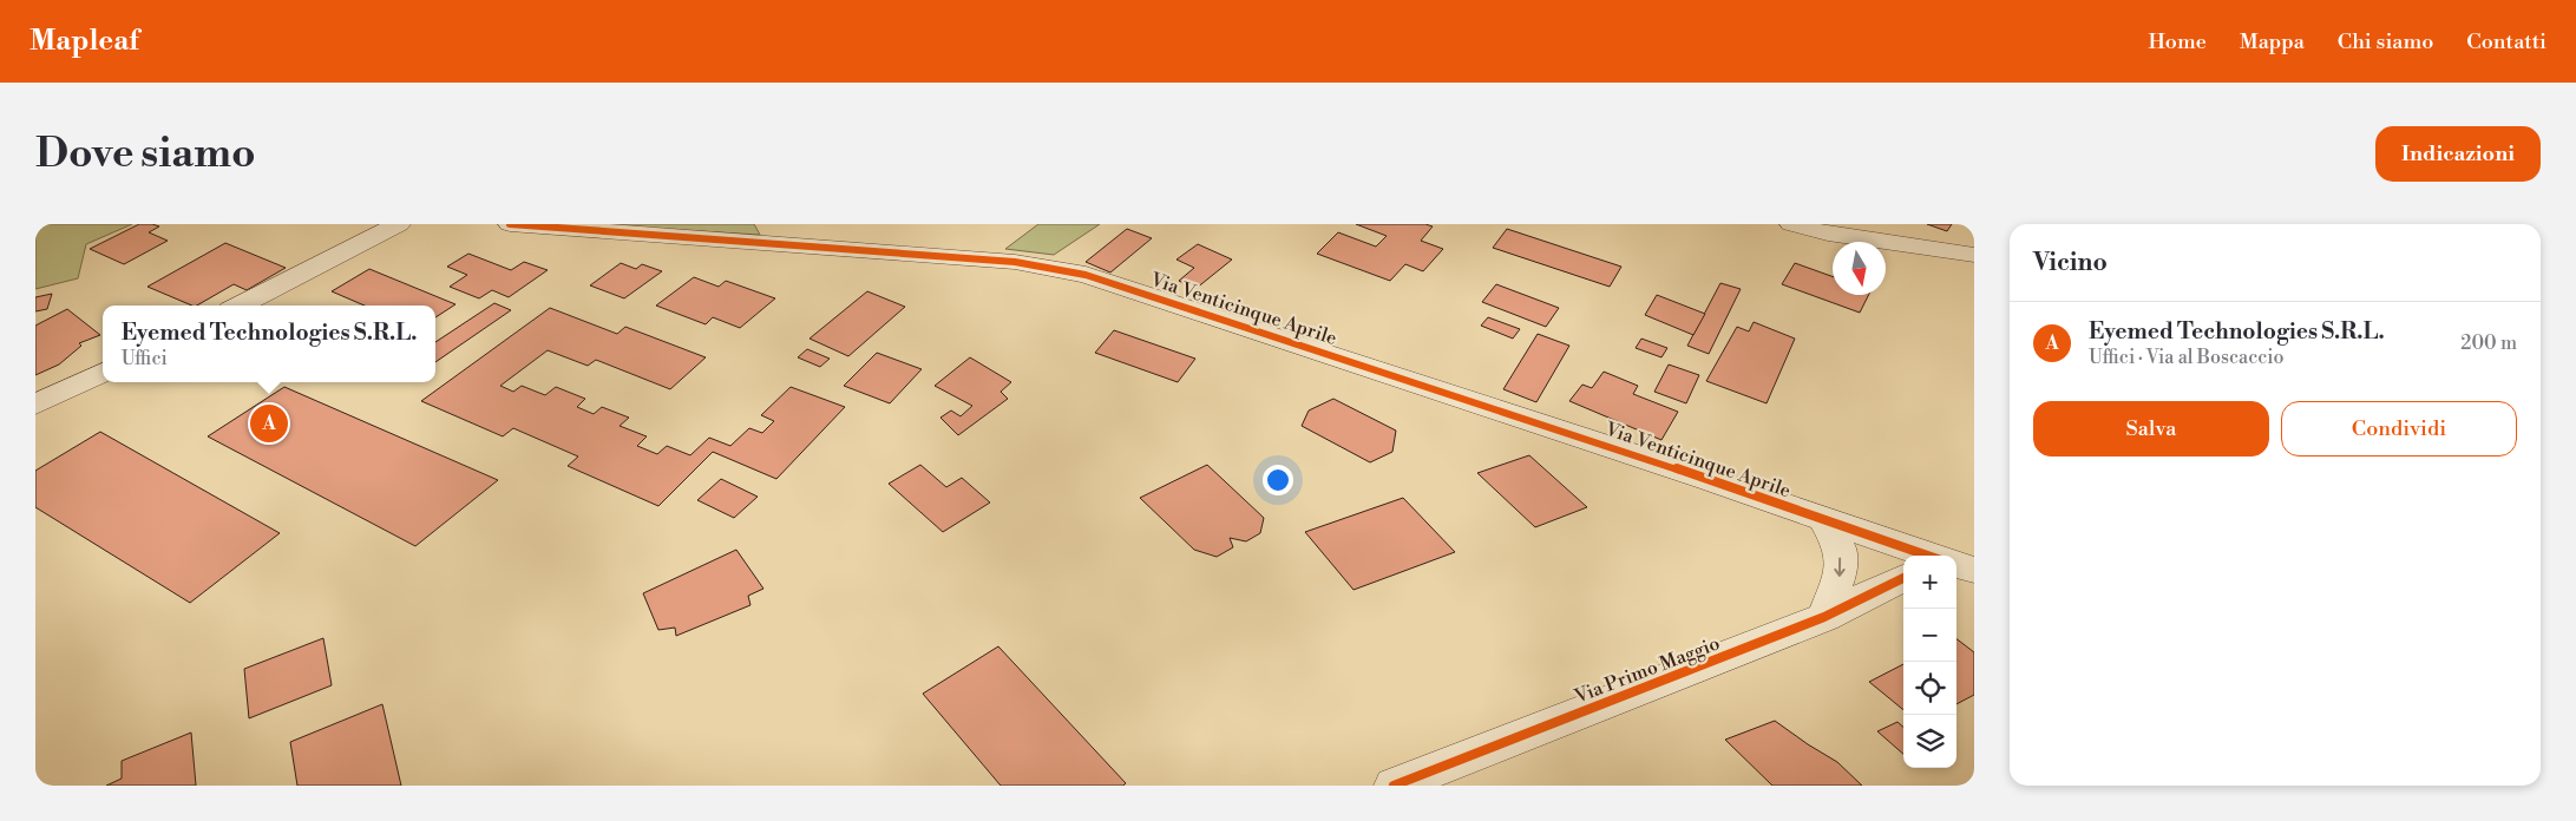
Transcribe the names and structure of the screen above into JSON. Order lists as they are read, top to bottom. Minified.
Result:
{"streets":{"street":["Via Venticinque Aprile","Via Primo Maggio"]},"north":"bottom","page":{"header":"Mapleaf","nav":["Home","Mappa","Chi siamo","Contatti"],"buttons":["Indicazioni",["Salva","Condividi"]],"title":"Dove siamo","heading":"Vicino","list":[{"mark":"A","name":"Eyemed Technologies S.R.L.","note":"Uffici · Via al Boscaccio","value":"200 m"}],"popup":["Eyemed Technologies S.R.L.","Uffici"],"pins":"A","map_buttons":["+","−"]}}
